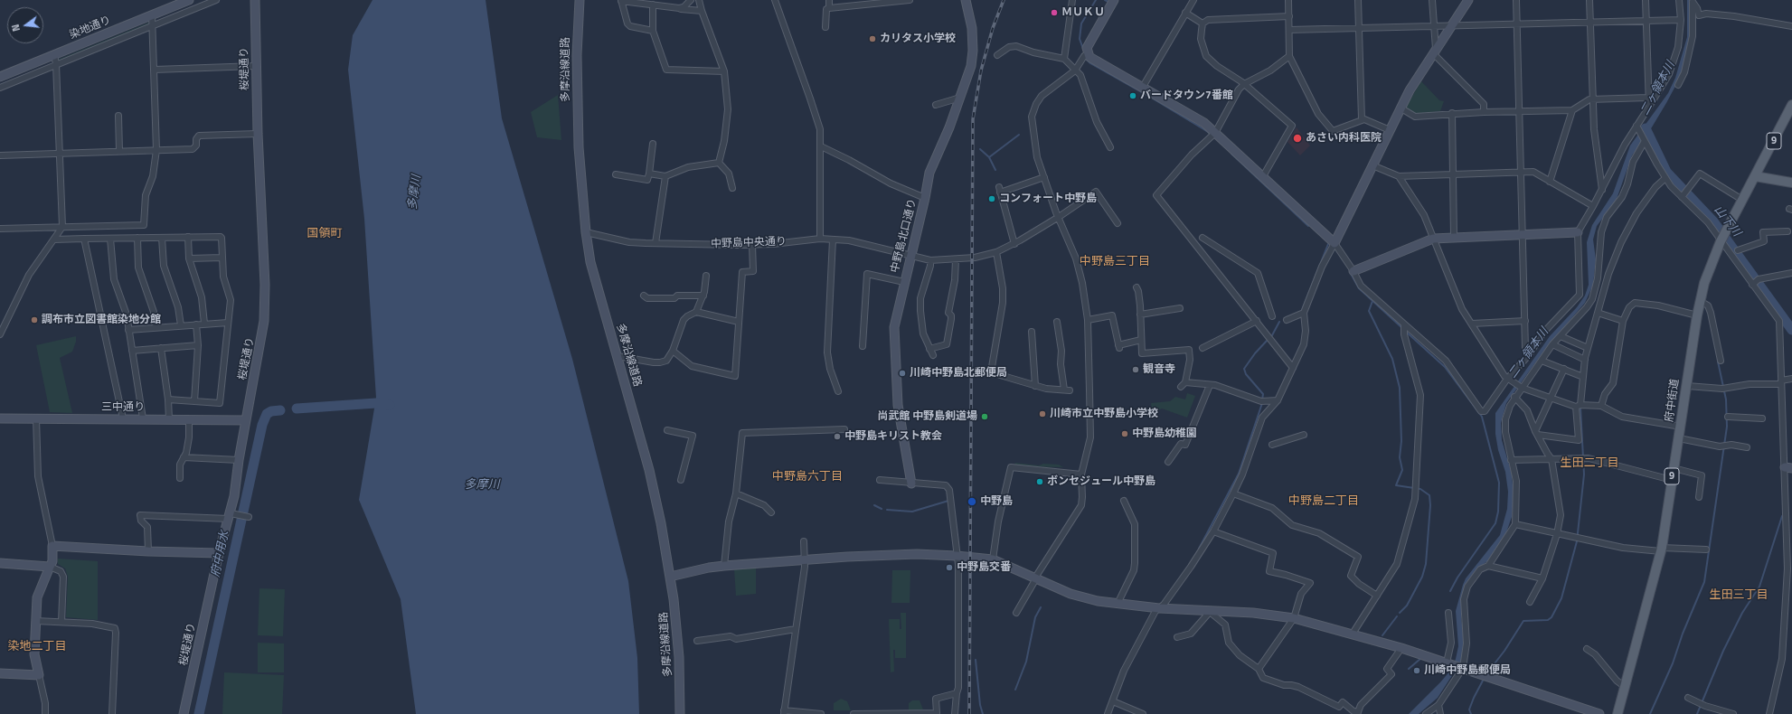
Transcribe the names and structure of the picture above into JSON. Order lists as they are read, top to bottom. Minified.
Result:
{"streets":{"main road":["9","府中街道"],"street":["染地通り","桜堤通り","多摩沿線道路","中野島北口通り","中野島中央通り","三中通り"]},"crossings":[["桜堤通り","三中通り"],["多摩沿線道路","中野島中央通り"],["中野島北口通り","中野島中央通り"]],"districts":["国領町","中野島三丁目","生田二丁目","中野島六丁目","中野島二丁目","生田三丁目","染地二丁目"],"water":["二ヶ領本川","多摩川","山下川","府中用水"],"places":["ＭＵＫＵ","カリタス小学校","バードタウン7番館","あさい内科医院","コンフォート中野島","調布市立図書館染地分館","観音寺","川崎中野島北郵便局","川崎市立中野島小学校","尚武館 中野島剣道場","中野島幼稚園","中野島キリスト教会","ボンセジュール中野島","中野島","中野島交番","川崎中野島郵便局"],"north":"left"}
